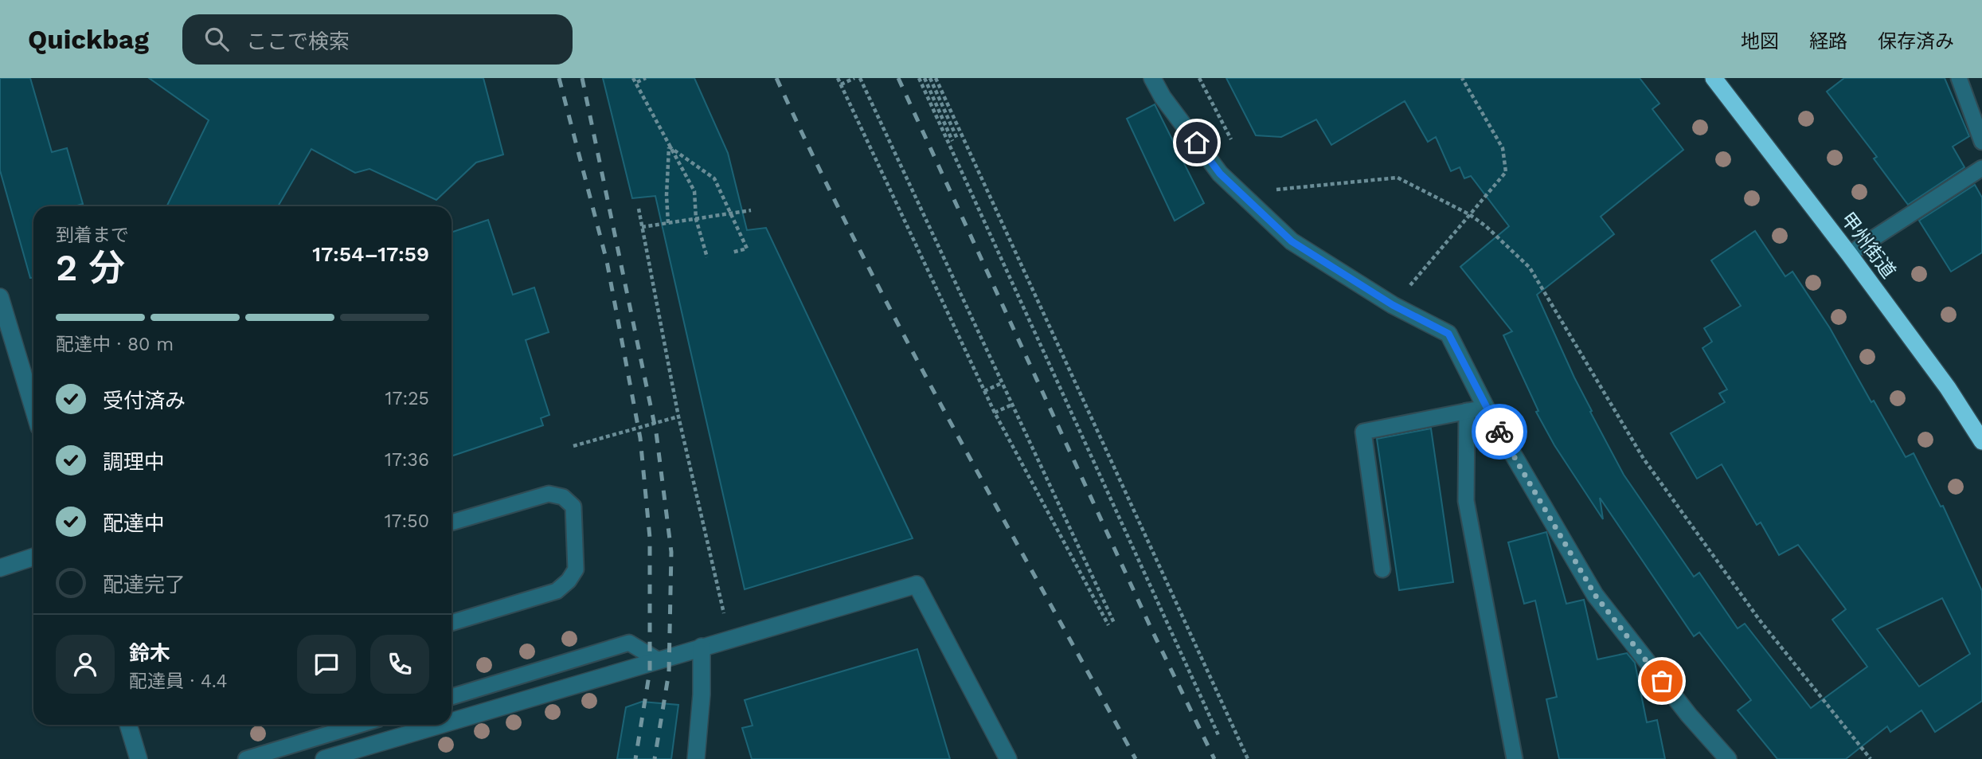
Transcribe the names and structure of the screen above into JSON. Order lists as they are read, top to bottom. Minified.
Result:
{"streets":{"highway":["甲州街道"]},"page":{"header":"Quickbag","search":"ここで検索","nav":["地図","経路","保存済み"],"heading":["2 分","到着まで","17:54–17:59"],"panel":["鈴木","配達員 · 4.4"],"bar":"配達中 · 80 m","list":[["受付済み","17:25"],["調理中","17:36"],["配達中","17:50"],"配達完了"]}}
